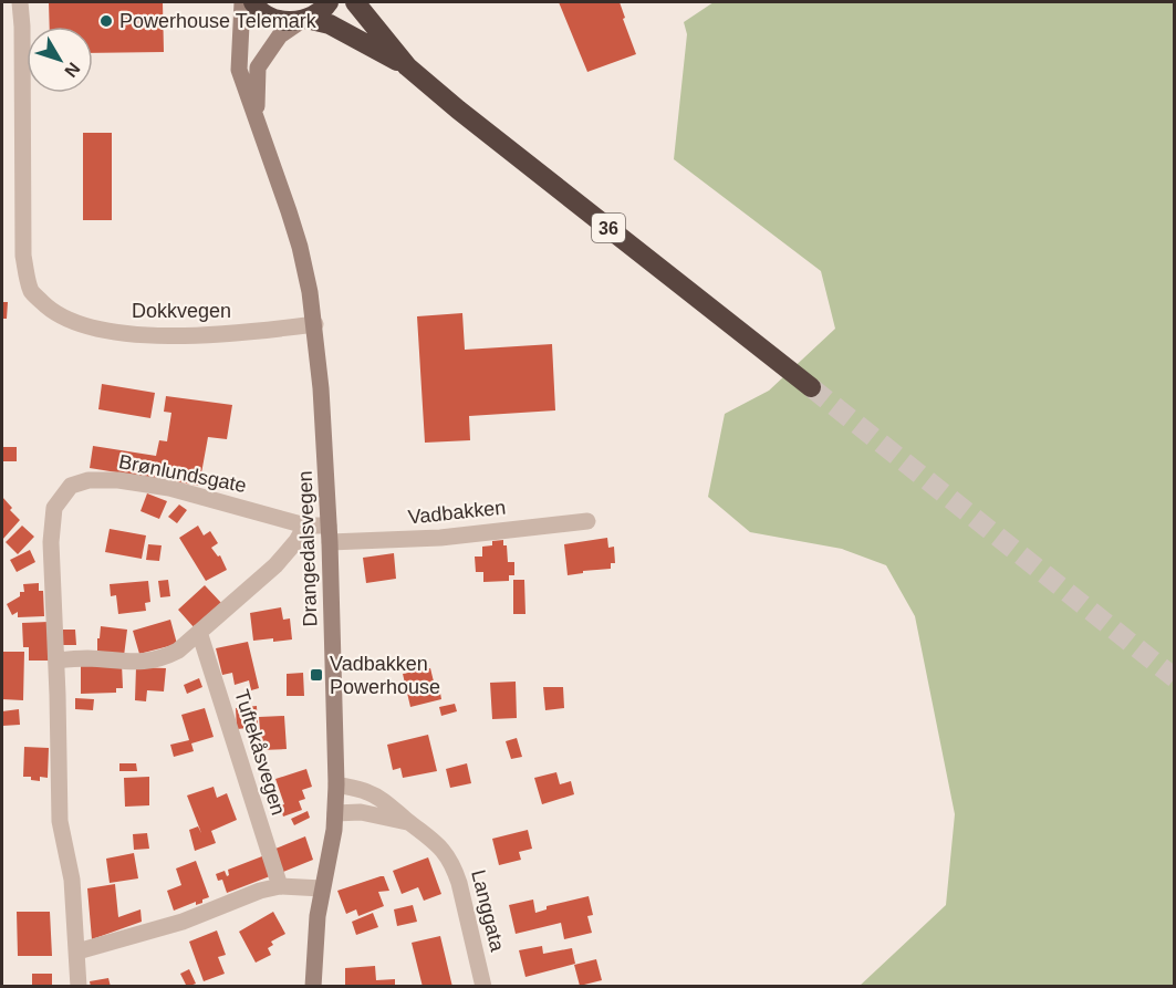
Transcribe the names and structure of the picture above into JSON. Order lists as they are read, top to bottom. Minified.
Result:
{"streets":{"highway":["36"],"street":["Dokkvegen","Brønlundsgate","Vadbakken","Drangedalsvegen","Tuftekåsvegen","Langgata"]},"crossings":[["36","Drangedalsvegen"],["Dokkvegen","Drangedalsvegen"],["Brønlundsgate","Vadbakken"],["Brønlundsgate","Drangedalsvegen"],["Vadbakken","Drangedalsvegen"],["Drangedalsvegen","Langgata"]],"places":{"other":["Powerhouse Telemark"],"transit":["Vadbakken Powerhouse"]},"north":"bottom right"}
